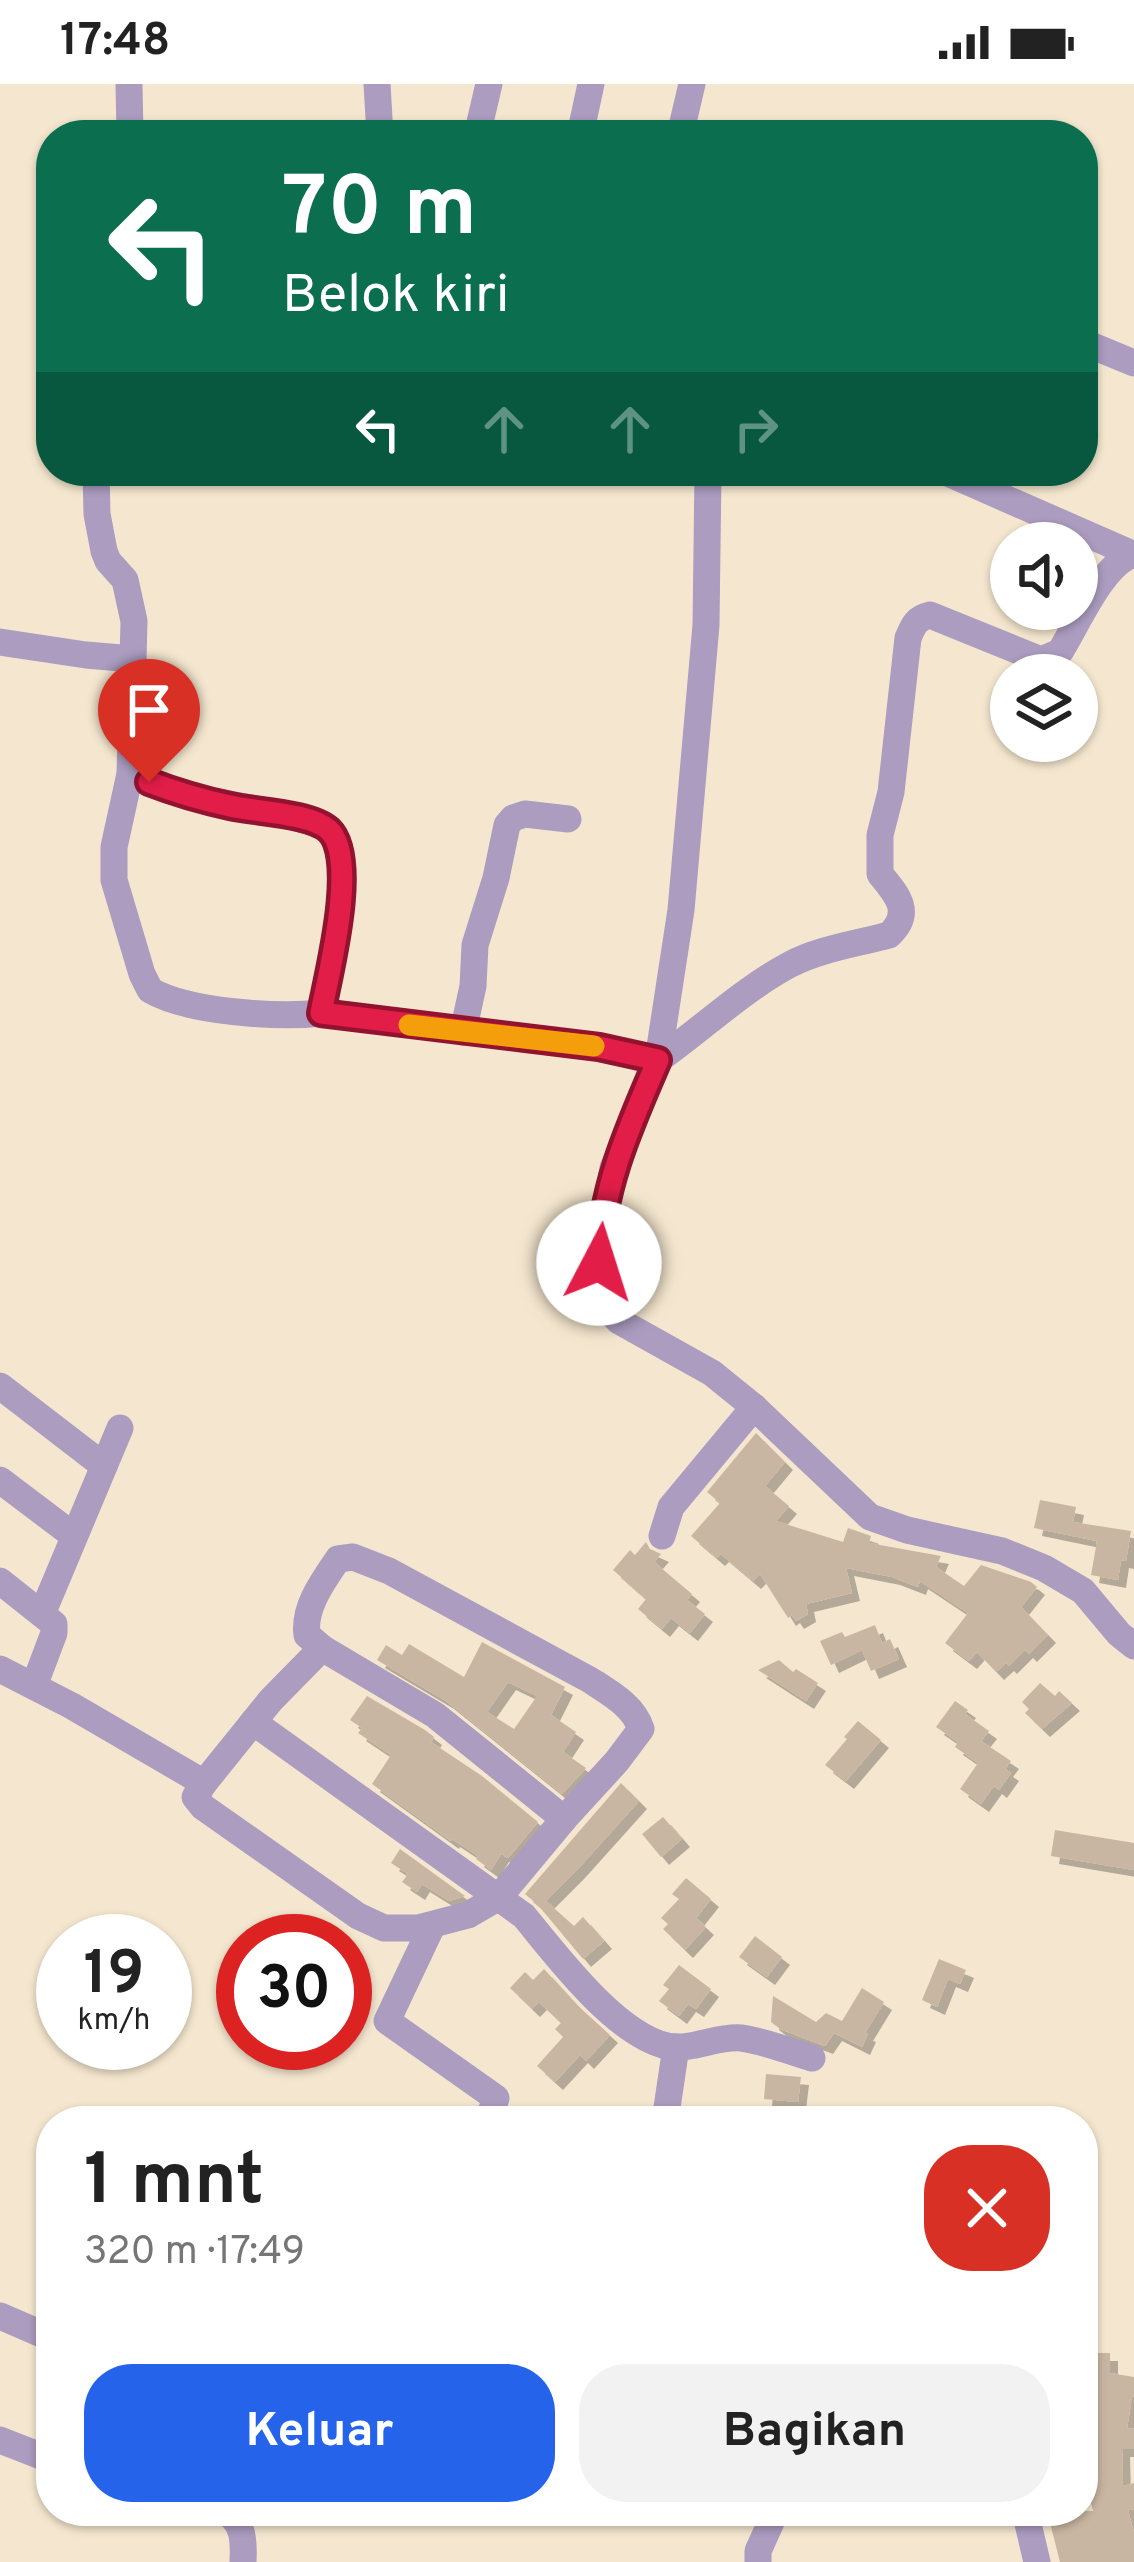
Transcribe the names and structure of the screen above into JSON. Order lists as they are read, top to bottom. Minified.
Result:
{"page":{"status":"17:48","turn":["70 m","Belok kiri"],"speed":"19 km/h","limit":"30","heading":["1 mnt","320 m · 17:49"],"buttons":["Keluar","Bagikan"]}}
